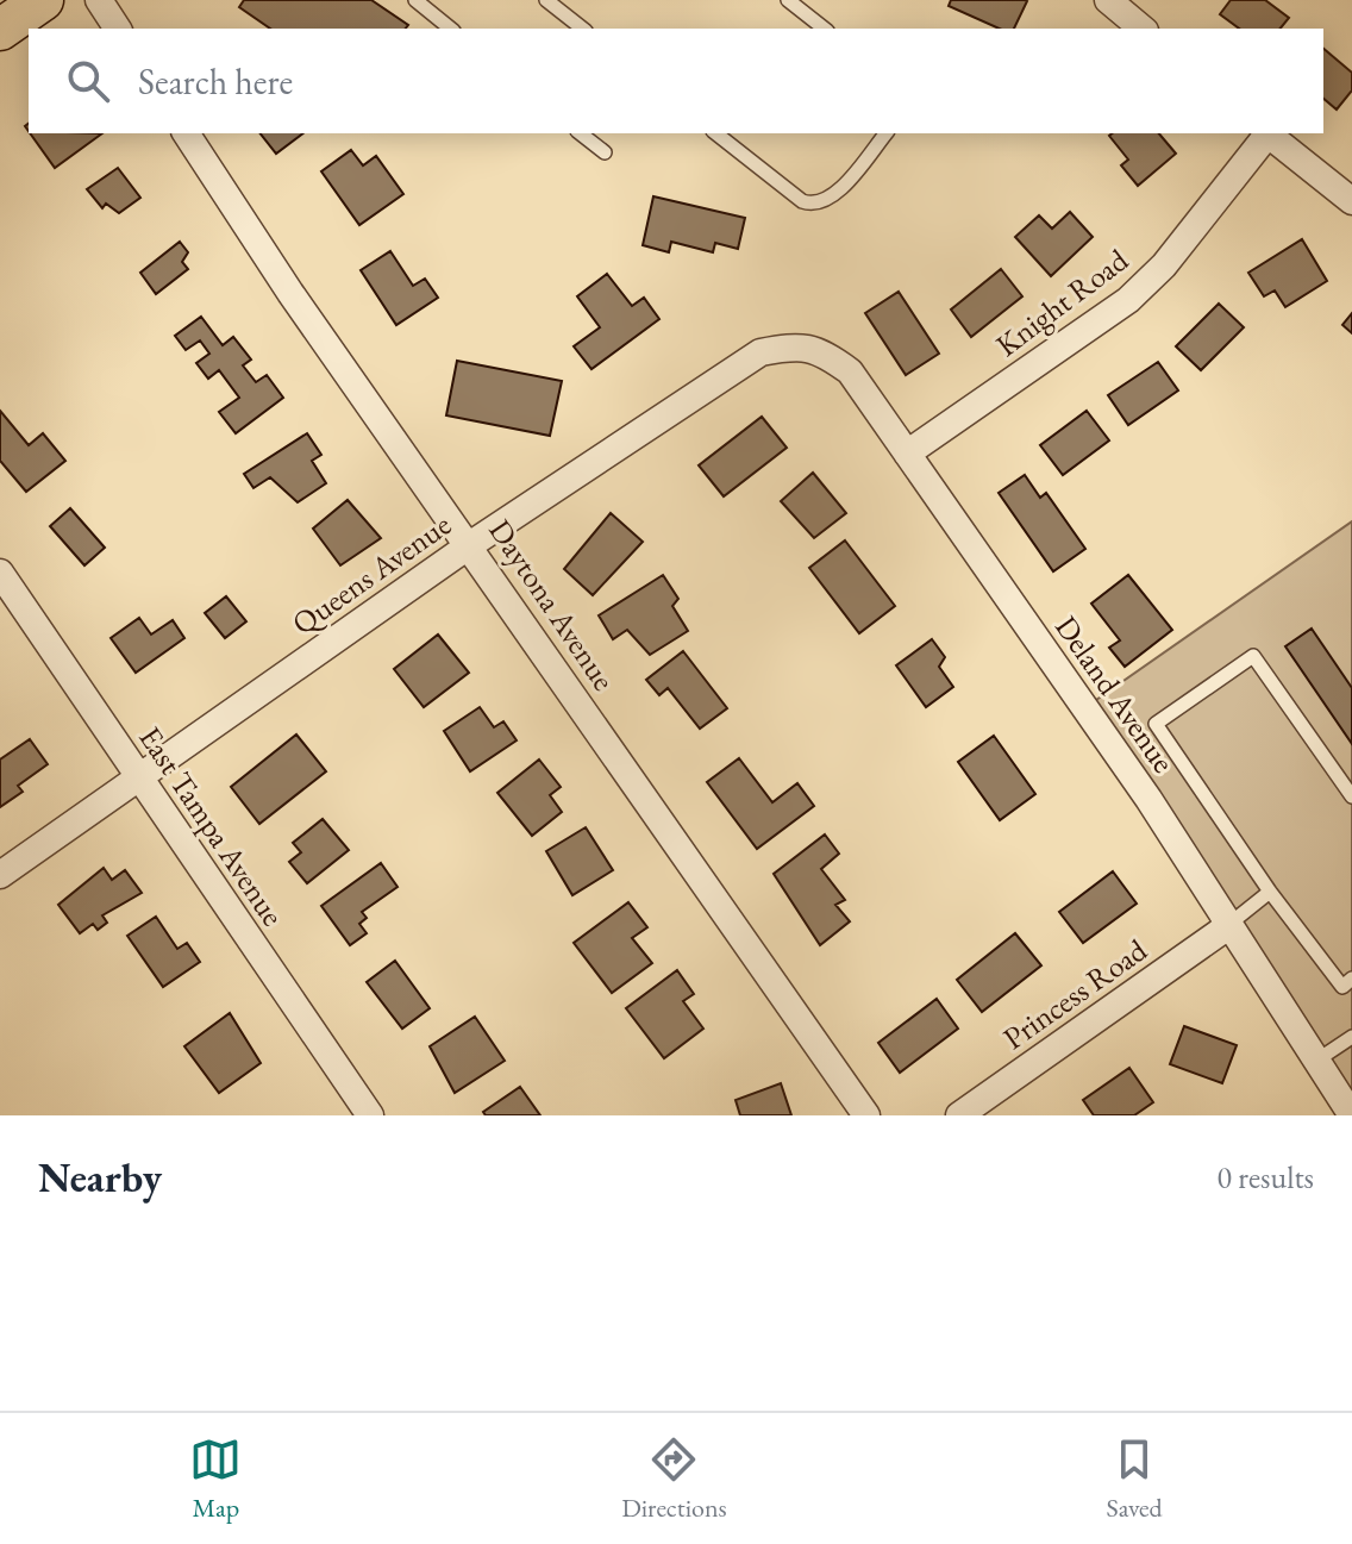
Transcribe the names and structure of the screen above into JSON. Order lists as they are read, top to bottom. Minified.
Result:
{"streets":{"street":["Knight Road","Queens Avenue","Daytona Avenue","Deland Avenue","East Tampa Avenue","Princess Road"]},"crossings":[["Knight Road","Deland Avenue"],["Queens Avenue","Daytona Avenue"],["Queens Avenue","Deland Avenue"],["Queens Avenue","East Tampa Avenue"],["Deland Avenue","Princess Road"]],"page":{"search":"Search here","heading":["Nearby","0 results"],"nav":["Map","Directions","Saved"]}}
